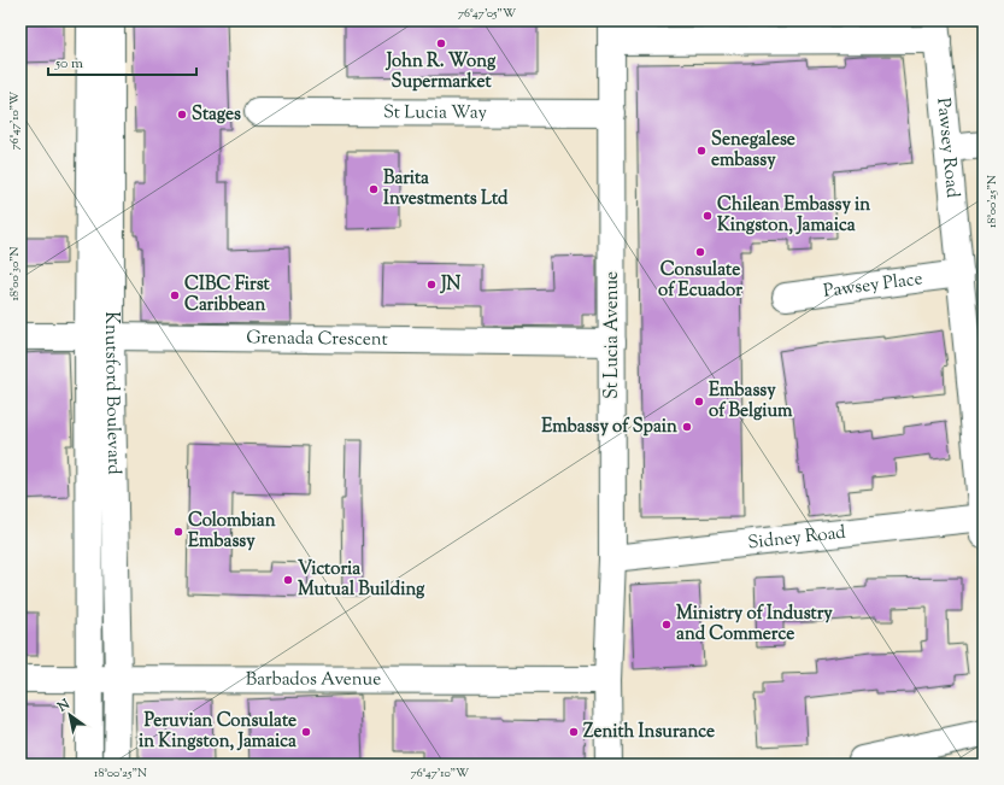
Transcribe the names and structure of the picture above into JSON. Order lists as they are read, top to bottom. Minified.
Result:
{"streets":{"street":["St Lucia Way","Pawsey Road","Pawsey Place","St Lucia Avenue","Grenada Crescent","Knutsford Boulevard","Sidney Road","Barbados Avenue"]},"crossings":[["St Lucia Way","St Lucia Avenue"],["Pawsey Road","Pawsey Place"],["Pawsey Road","Sidney Road"],["St Lucia Avenue","Grenada Crescent"],["St Lucia Avenue","Sidney Road"],["St Lucia Avenue","Barbados Avenue"],["Grenada Crescent","Knutsford Boulevard"],["Knutsford Boulevard","Barbados Avenue"]],"places":["John R. Wong Supermarket","Stages","Senegalese embassy","Barita Investments Ltd","Chilean Embassy in Kingston, Jamaica","Consulate of Ecuador","JN","CIBC First Caribbean","Embassy of Belgium","Embassy of Spain","Colombian Embassy","Victoria Mutual Building","Ministry of Industry and Commerce","Peruvian Consulate in Kingston, Jamaica","Zenith Insurance"],"scale_bar":"50 m","north":"top left","coordinates":["76°47'05\"W","76°47'10\"W","18°00'25\"N","18°00'30\"N"]}
